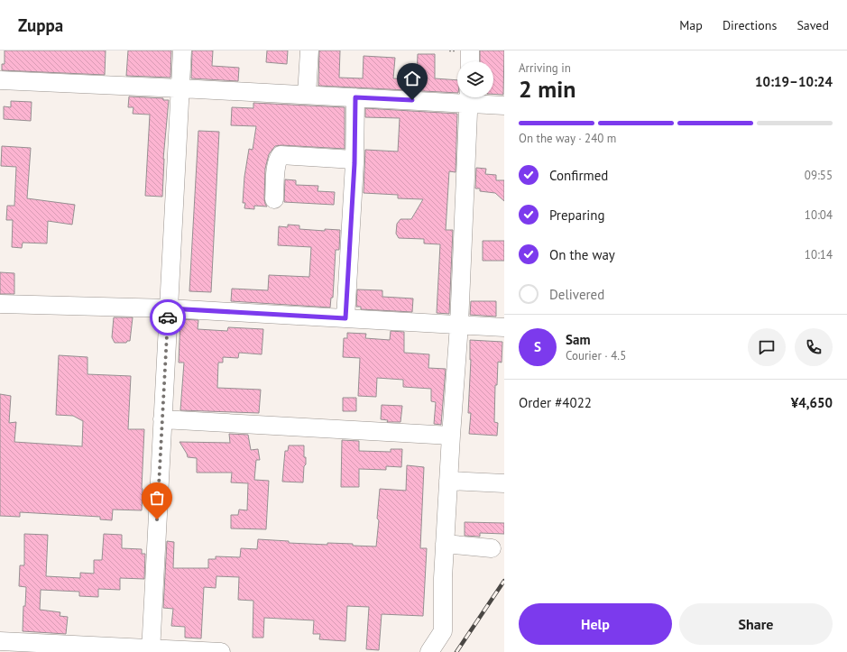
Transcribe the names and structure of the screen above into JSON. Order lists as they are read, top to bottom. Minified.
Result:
{"page":{"header":"Zuppa","nav":["Map","Directions","Saved"],"heading":["2 min","Arriving in","10:19–10:24"],"panel":["Sam","Courier · 4.5","Order #4022","¥4,650"],"bar":"On the way · 240 m","list":[["Confirmed","09:55"],["Preparing","10:04"],["On the way","10:14"],"Delivered"],"round":"S","buttons":["Help","Share"]}}
